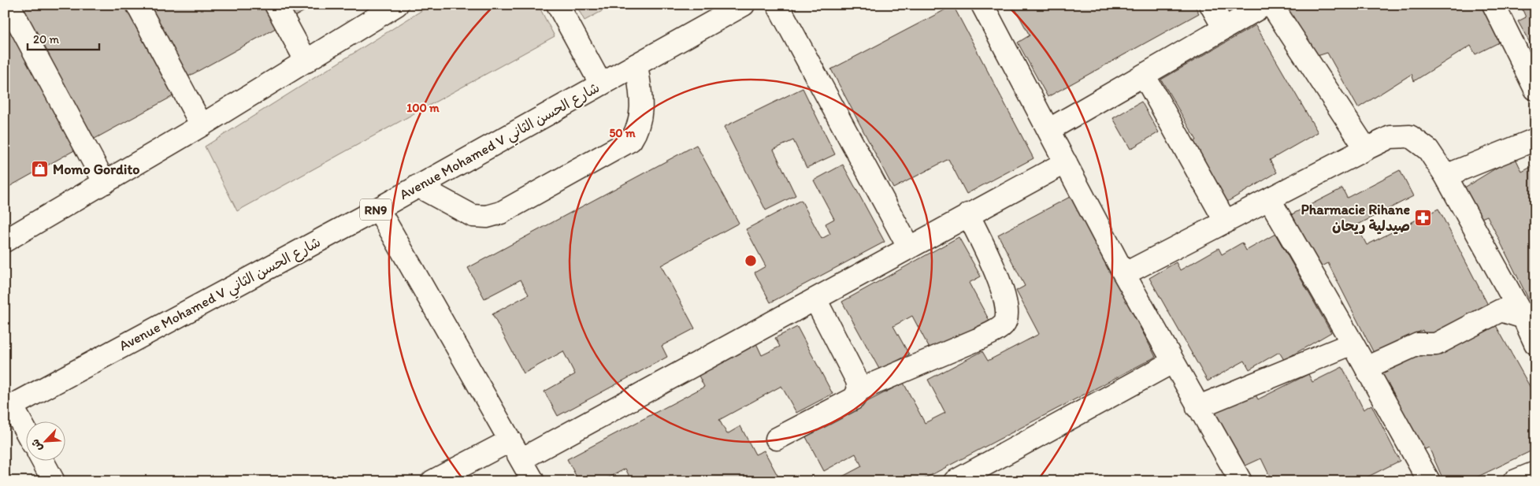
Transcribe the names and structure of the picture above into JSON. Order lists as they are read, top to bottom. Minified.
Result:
{"streets":{"street":["Avenue Mohamed V شارع الحسن الثاني","RN9"]},"places":{"shop":["Momo Gordito"],"pharmacy":["Pharmacie Rihane صيدلية ريحان"]},"scale_bar":"20 m","north":"bottom left","rings":["100 m","50 m"]}
